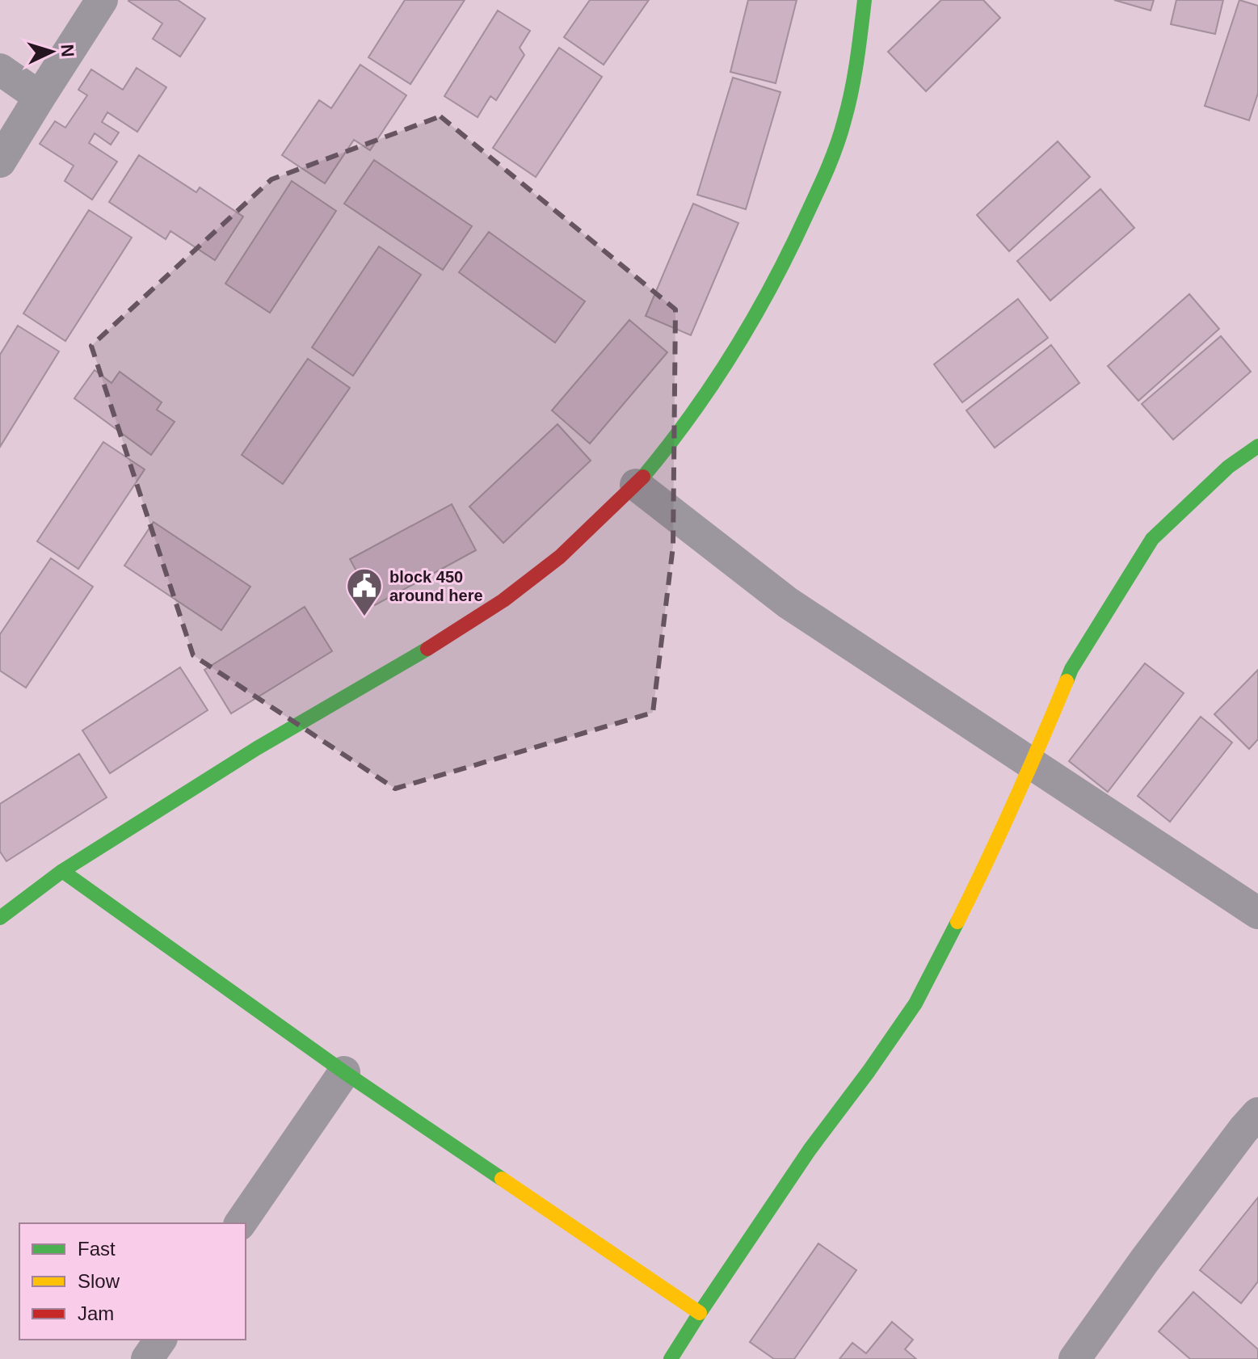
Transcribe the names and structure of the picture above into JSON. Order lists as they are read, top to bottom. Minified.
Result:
{"places":{"public building":["block 450 around here"]},"legend":["Fast","Slow","Jam"],"north":"right"}
